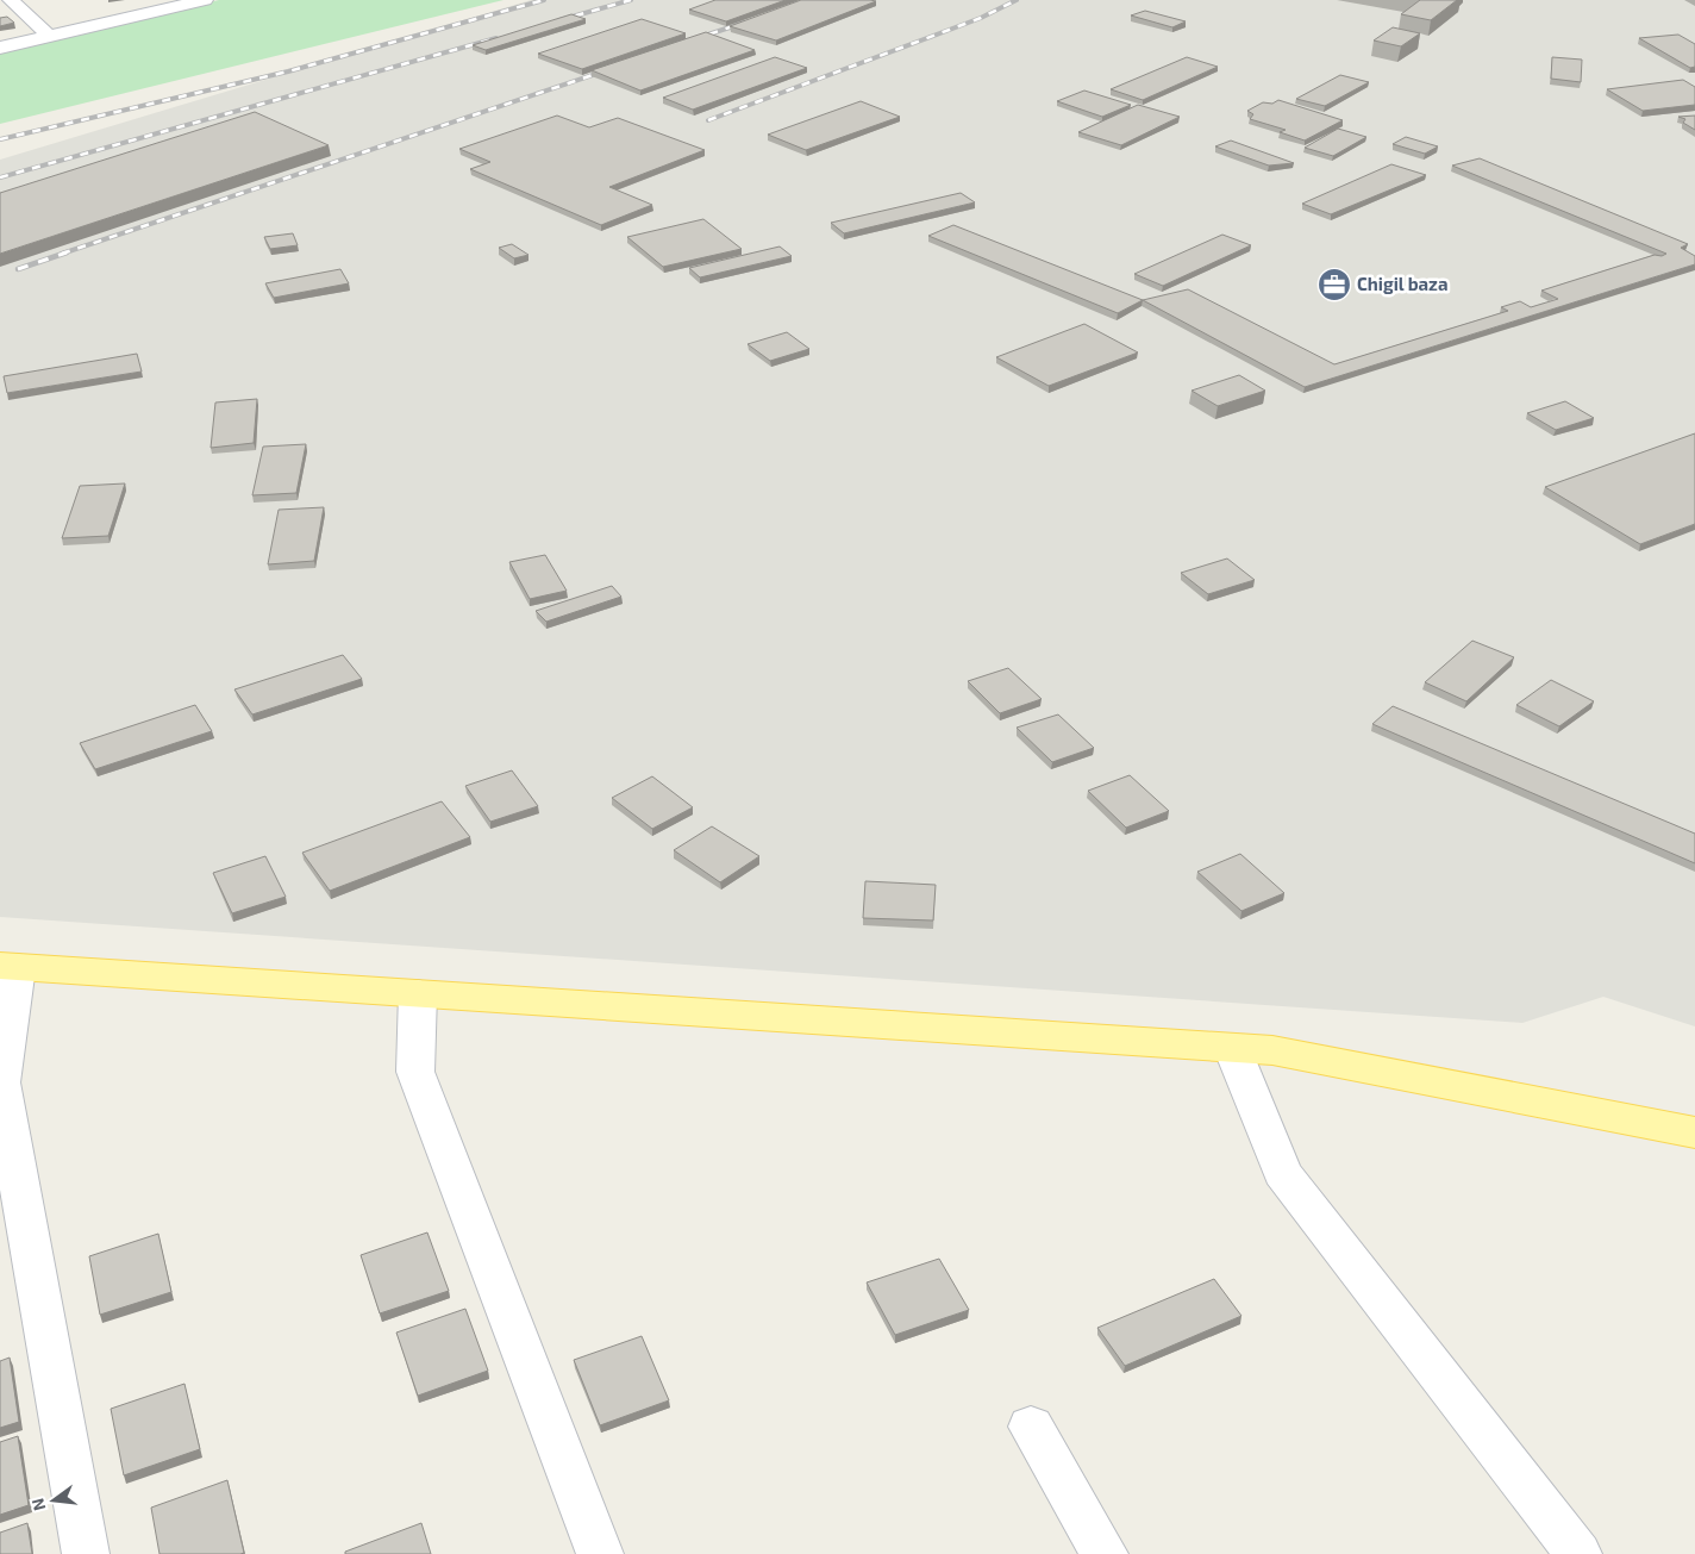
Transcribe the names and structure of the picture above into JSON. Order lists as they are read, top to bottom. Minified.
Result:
{"places":{"office":["Chigil baza"]},"north":"left"}
